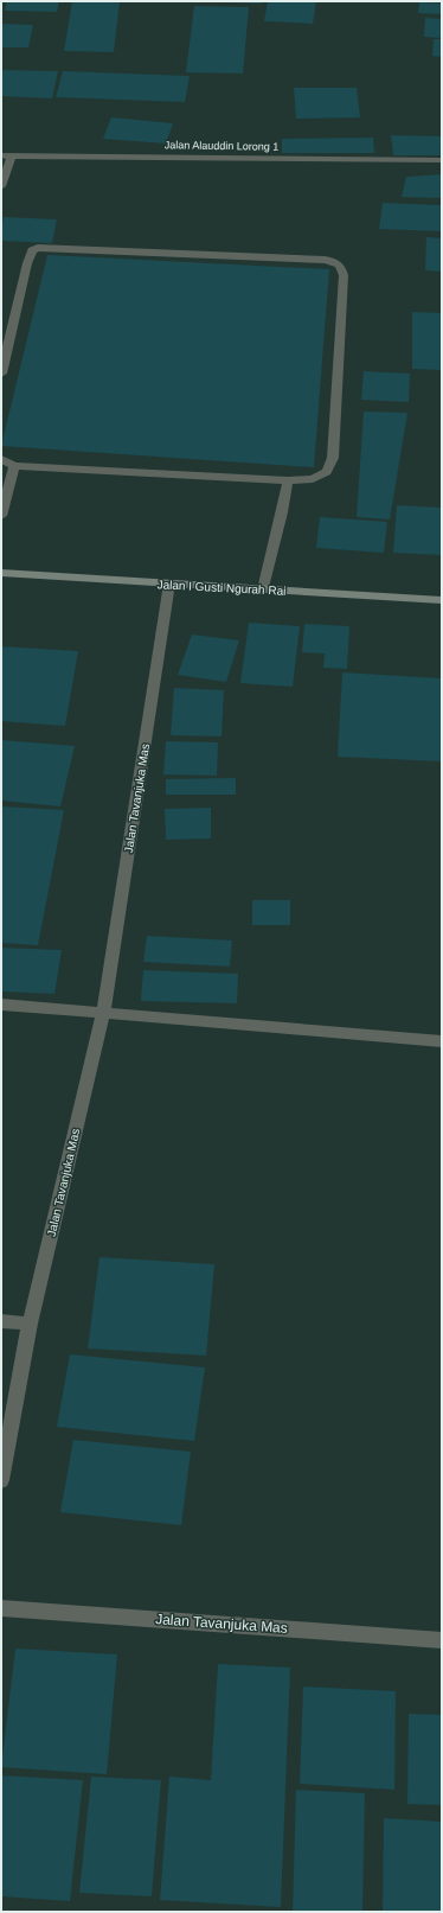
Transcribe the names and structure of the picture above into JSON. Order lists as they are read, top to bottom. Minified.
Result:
{"streets":{"main road":["Jalan I Gusti Ngurah Rai"],"street":["Jalan Alauddin Lorong 1","Jalan Tavanjuka Mas"]},"crossings":[["Jalan I Gusti Ngurah Rai","Jalan Tavanjuka Mas"]]}
